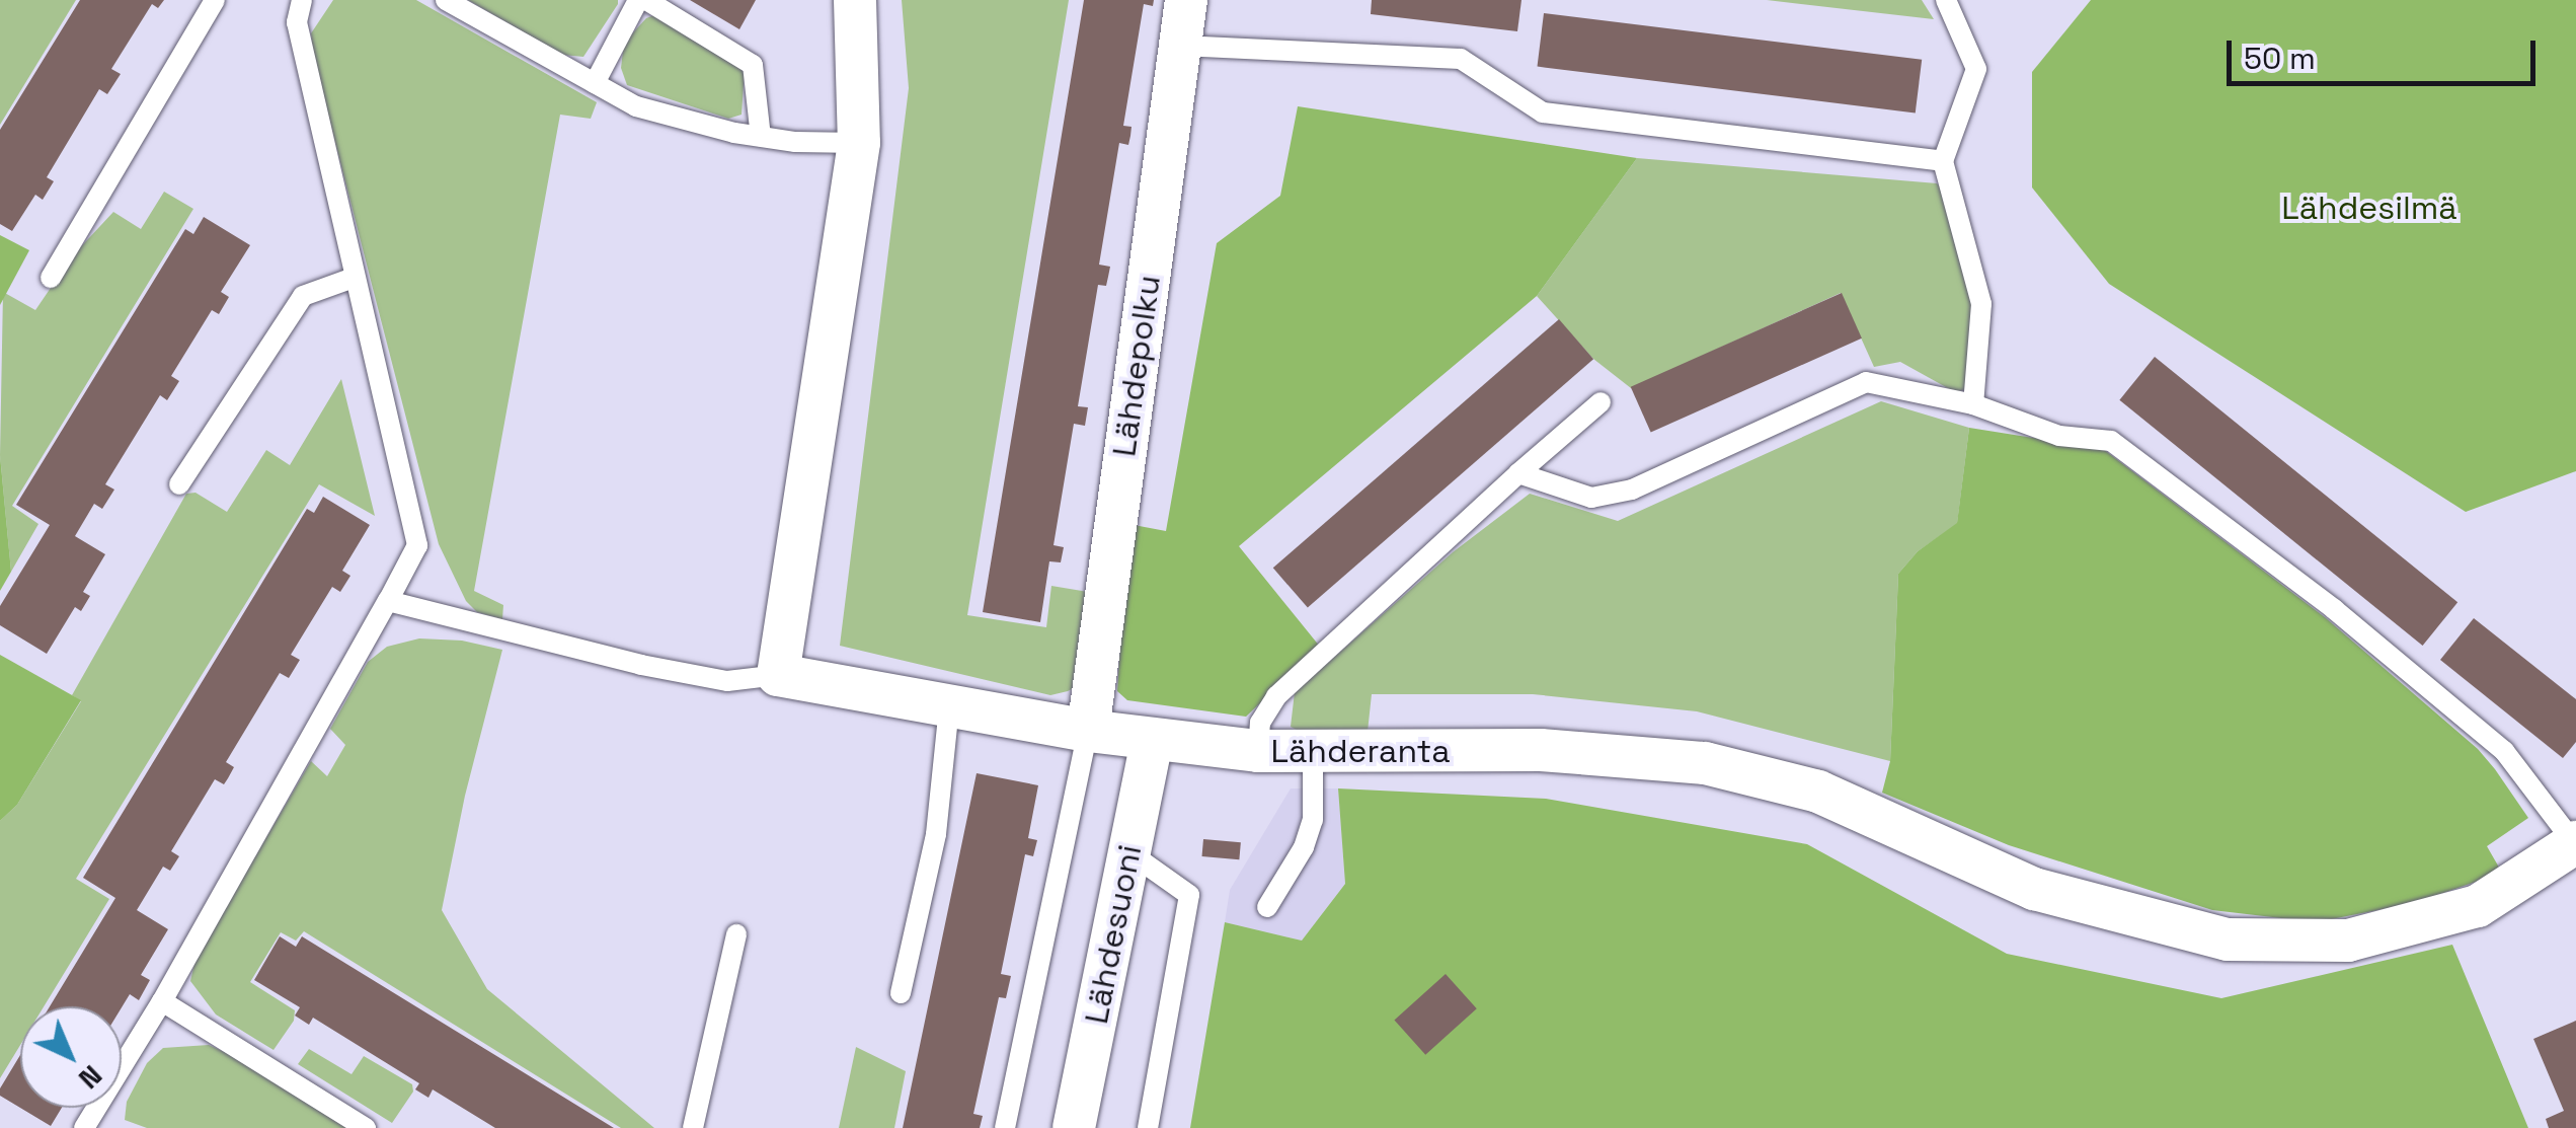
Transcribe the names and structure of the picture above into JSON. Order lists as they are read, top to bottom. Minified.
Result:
{"streets":{"street":["Lähdepolku","Lähderanta","Lähdesuoni"]},"crossings":[["Lähdepolku","Lähderanta"],["Lähderanta","Lähdesuoni"]],"parks":["Lähdesilmä"],"scale_bar":"50 m","north":"bottom right"}
